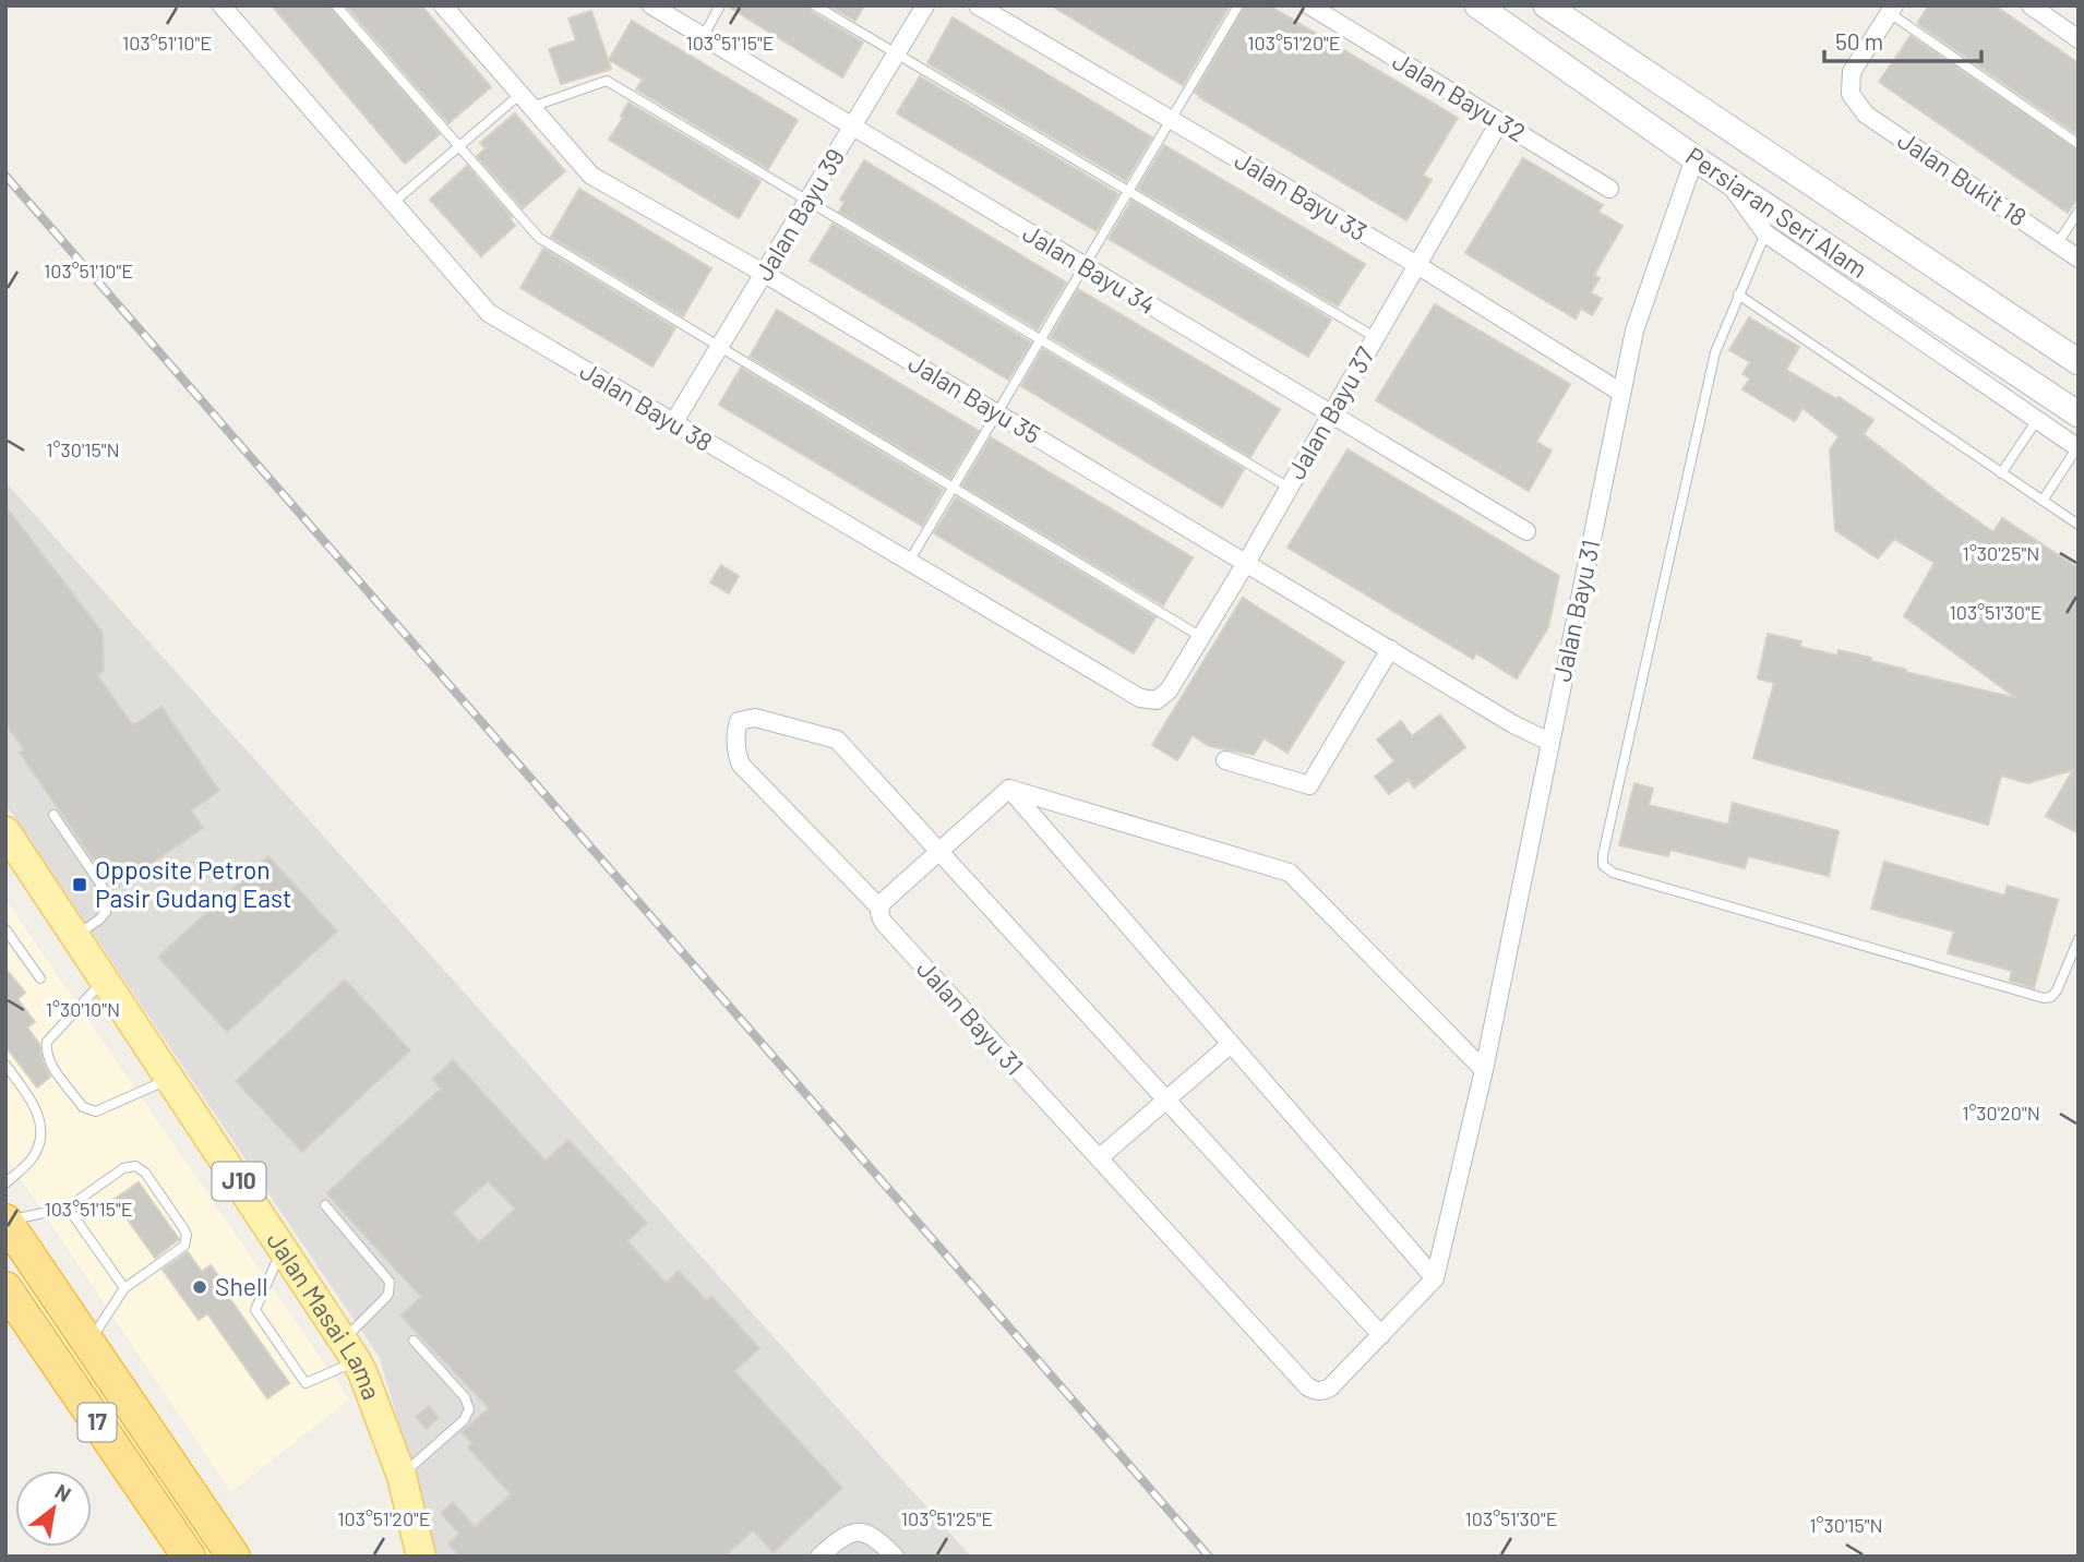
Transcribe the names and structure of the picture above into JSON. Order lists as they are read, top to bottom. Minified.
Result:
{"streets":{"highway":["17"],"main road":["Persiaran Seri Alam","J10","Jalan Masai Lama"],"street":["Jalan Bayu 32","Jalan Bukit 18","Jalan Bayu 33","Jalan Bayu 39","Jalan Bayu 34","Jalan Bayu 35","Jalan Bayu 38","Jalan Bayu 37","Jalan Bayu 31"]},"crossings":[["Jalan Bayu 32","Jalan Bayu 37"],["Jalan Bayu 33","Jalan Bayu 37"],["Jalan Bayu 33","Jalan Bayu 31"],["Persiaran Seri Alam","Jalan Bayu 31"],["Jalan Bayu 39","Jalan Bayu 34"],["Jalan Bayu 39","Jalan Bayu 35"],["Jalan Bayu 39","Jalan Bayu 38"],["Jalan Bayu 34","Jalan Bayu 37"],["Jalan Bayu 35","Jalan Bayu 37"],["Jalan Bayu 35","Jalan Bayu 31"],["Jalan Bayu 38","Jalan Bayu 37"]],"places":{"transit":["Opposite Petron Pasir Gudang East"],"other":["Shell"]},"scale_bar":"50 m","north":"top right","coordinates":["103°51'20\"E","103°51'10\"E","103°51'15\"E","1°30'15\"N","1°30'25\"N","103°51'30\"E","1°30'10\"N","1°30'20\"N","103°51'25\"E"]}
